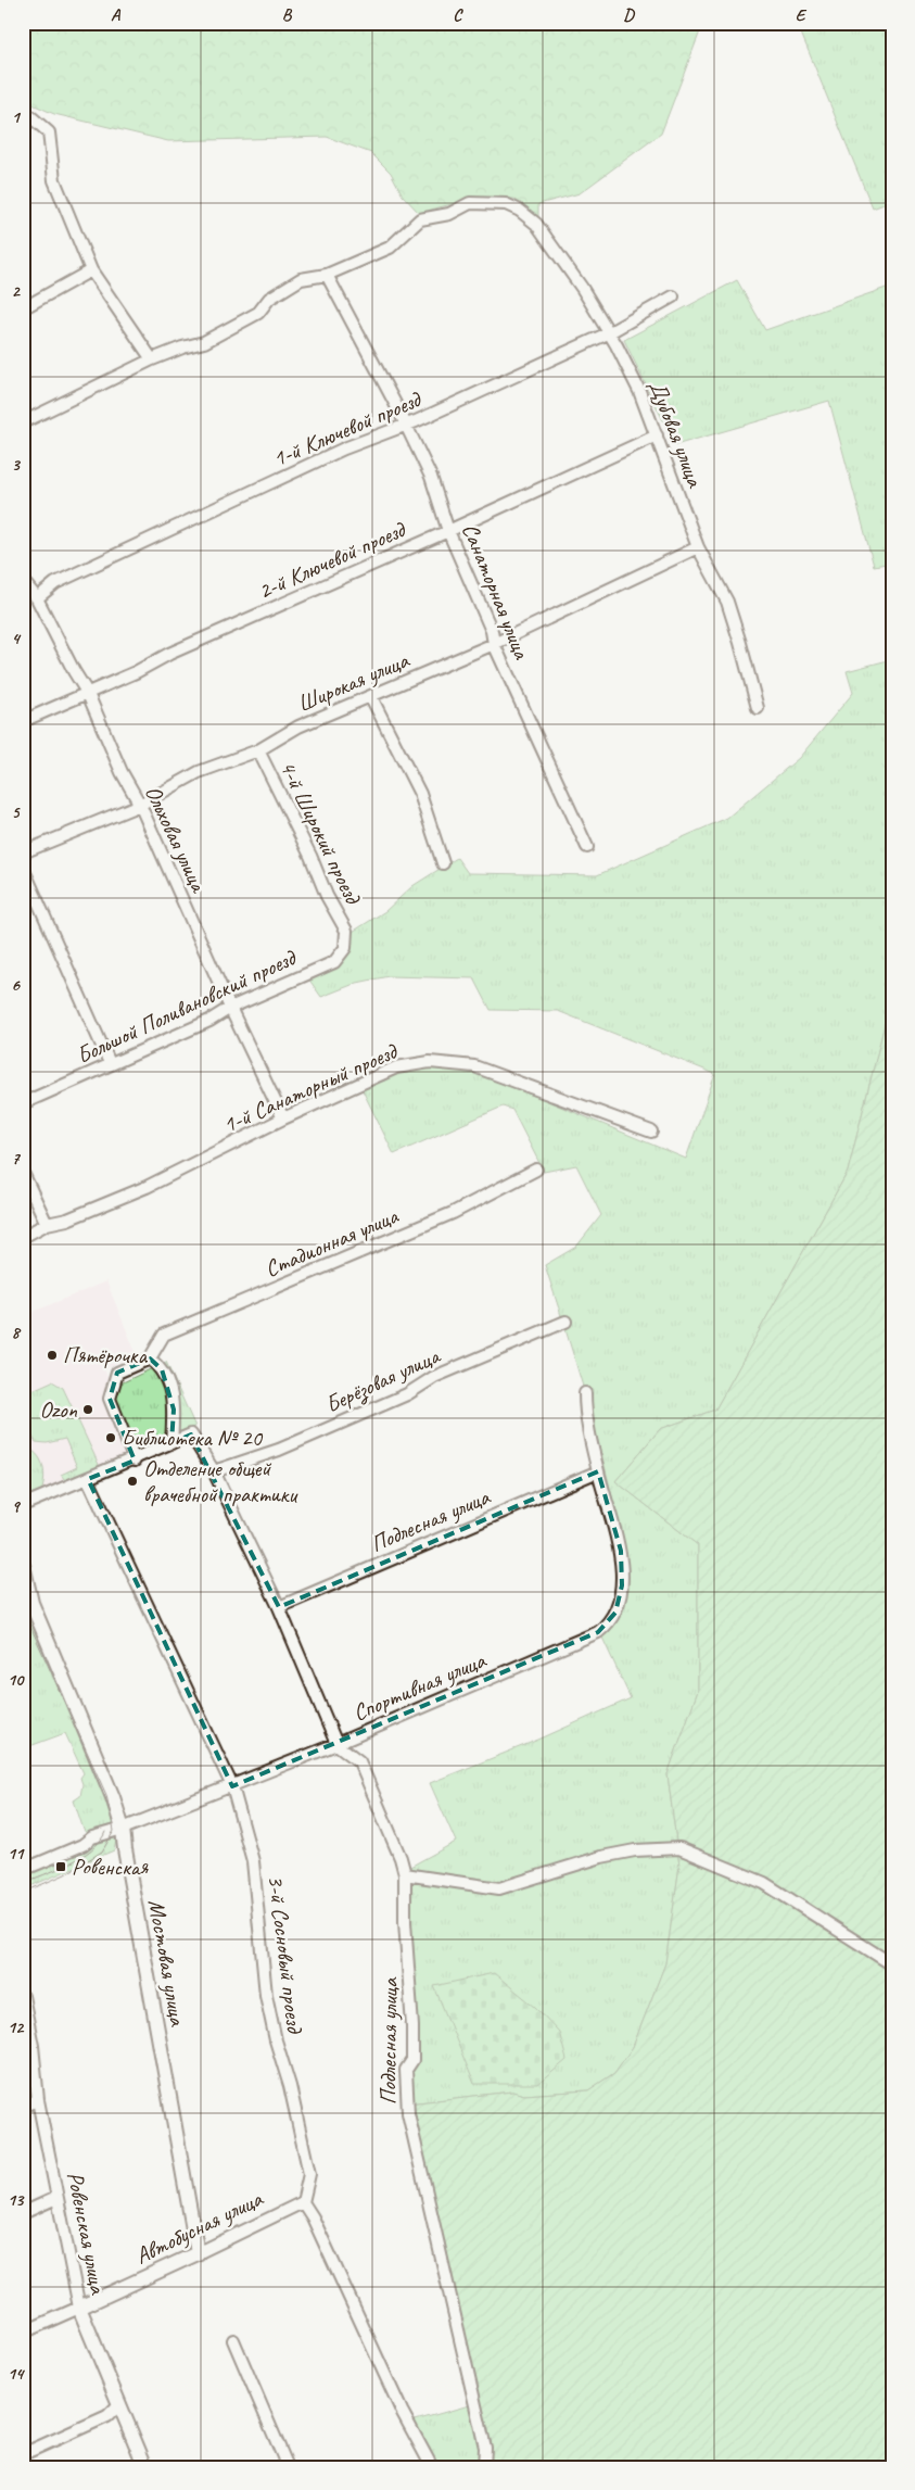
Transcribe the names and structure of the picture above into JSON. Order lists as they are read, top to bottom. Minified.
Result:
{"streets":{"street":["1-й Ключевой проезд","Дубовая улица","2-й Ключевой проезд","Санаторная улица","Широкая улица","4-й Широкий проезд","Ольховая улица","Большой Поливановский проезд","1-й Санаторный проезд","Стадионная улица","Берёзовая улица","Подлесная улица","Спортивная улица","3-й Сосновый проезд","Мостовая улица","Автобусная улица","Ровенская улица"]},"crossings":[["1-й Ключевой проезд","Дубовая улица"],["1-й Ключевой проезд","Санаторная улица"],["1-й Ключевой проезд","Ольховая улица"],["Дубовая улица","2-й Ключевой проезд"],["Дубовая улица","Санаторная улица"],["Дубовая улица","Широкая улица"],["2-й Ключевой проезд","Санаторная улица"],["2-й Ключевой проезд","Ольховая улица"],["Санаторная улица","Широкая улица"],["Широкая улица","4-й Широкий проезд"],["Широкая улица","Ольховая улица"],["4-й Широкий проезд","Большой Поливановский проезд"],["Ольховая улица","Большой Поливановский проезд"],["Ольховая улица","1-й Санаторный проезд"],["Берёзовая улица","Подлесная улица"],["Подлесная улица","Спортивная улица"],["Спортивная улица","3-й Сосновый проезд"],["Спортивная улица","Мостовая улица"],["3-й Сосновый проезд","Автобусная улица"],["Мостовая улица","Автобусная улица"],["Автобусная улица","Ровенская улица"]],"places":{"other":["Пятёрочка","Ozon","Библиотека № 20","Отделение общей врачебной практики"],"transit":["Ровенская"]},"grid":{"columns":["A","B","C","D","E"],"rows":["1","2","3","4","5","6","7","8","9","10","11","12","13","14"]}}
